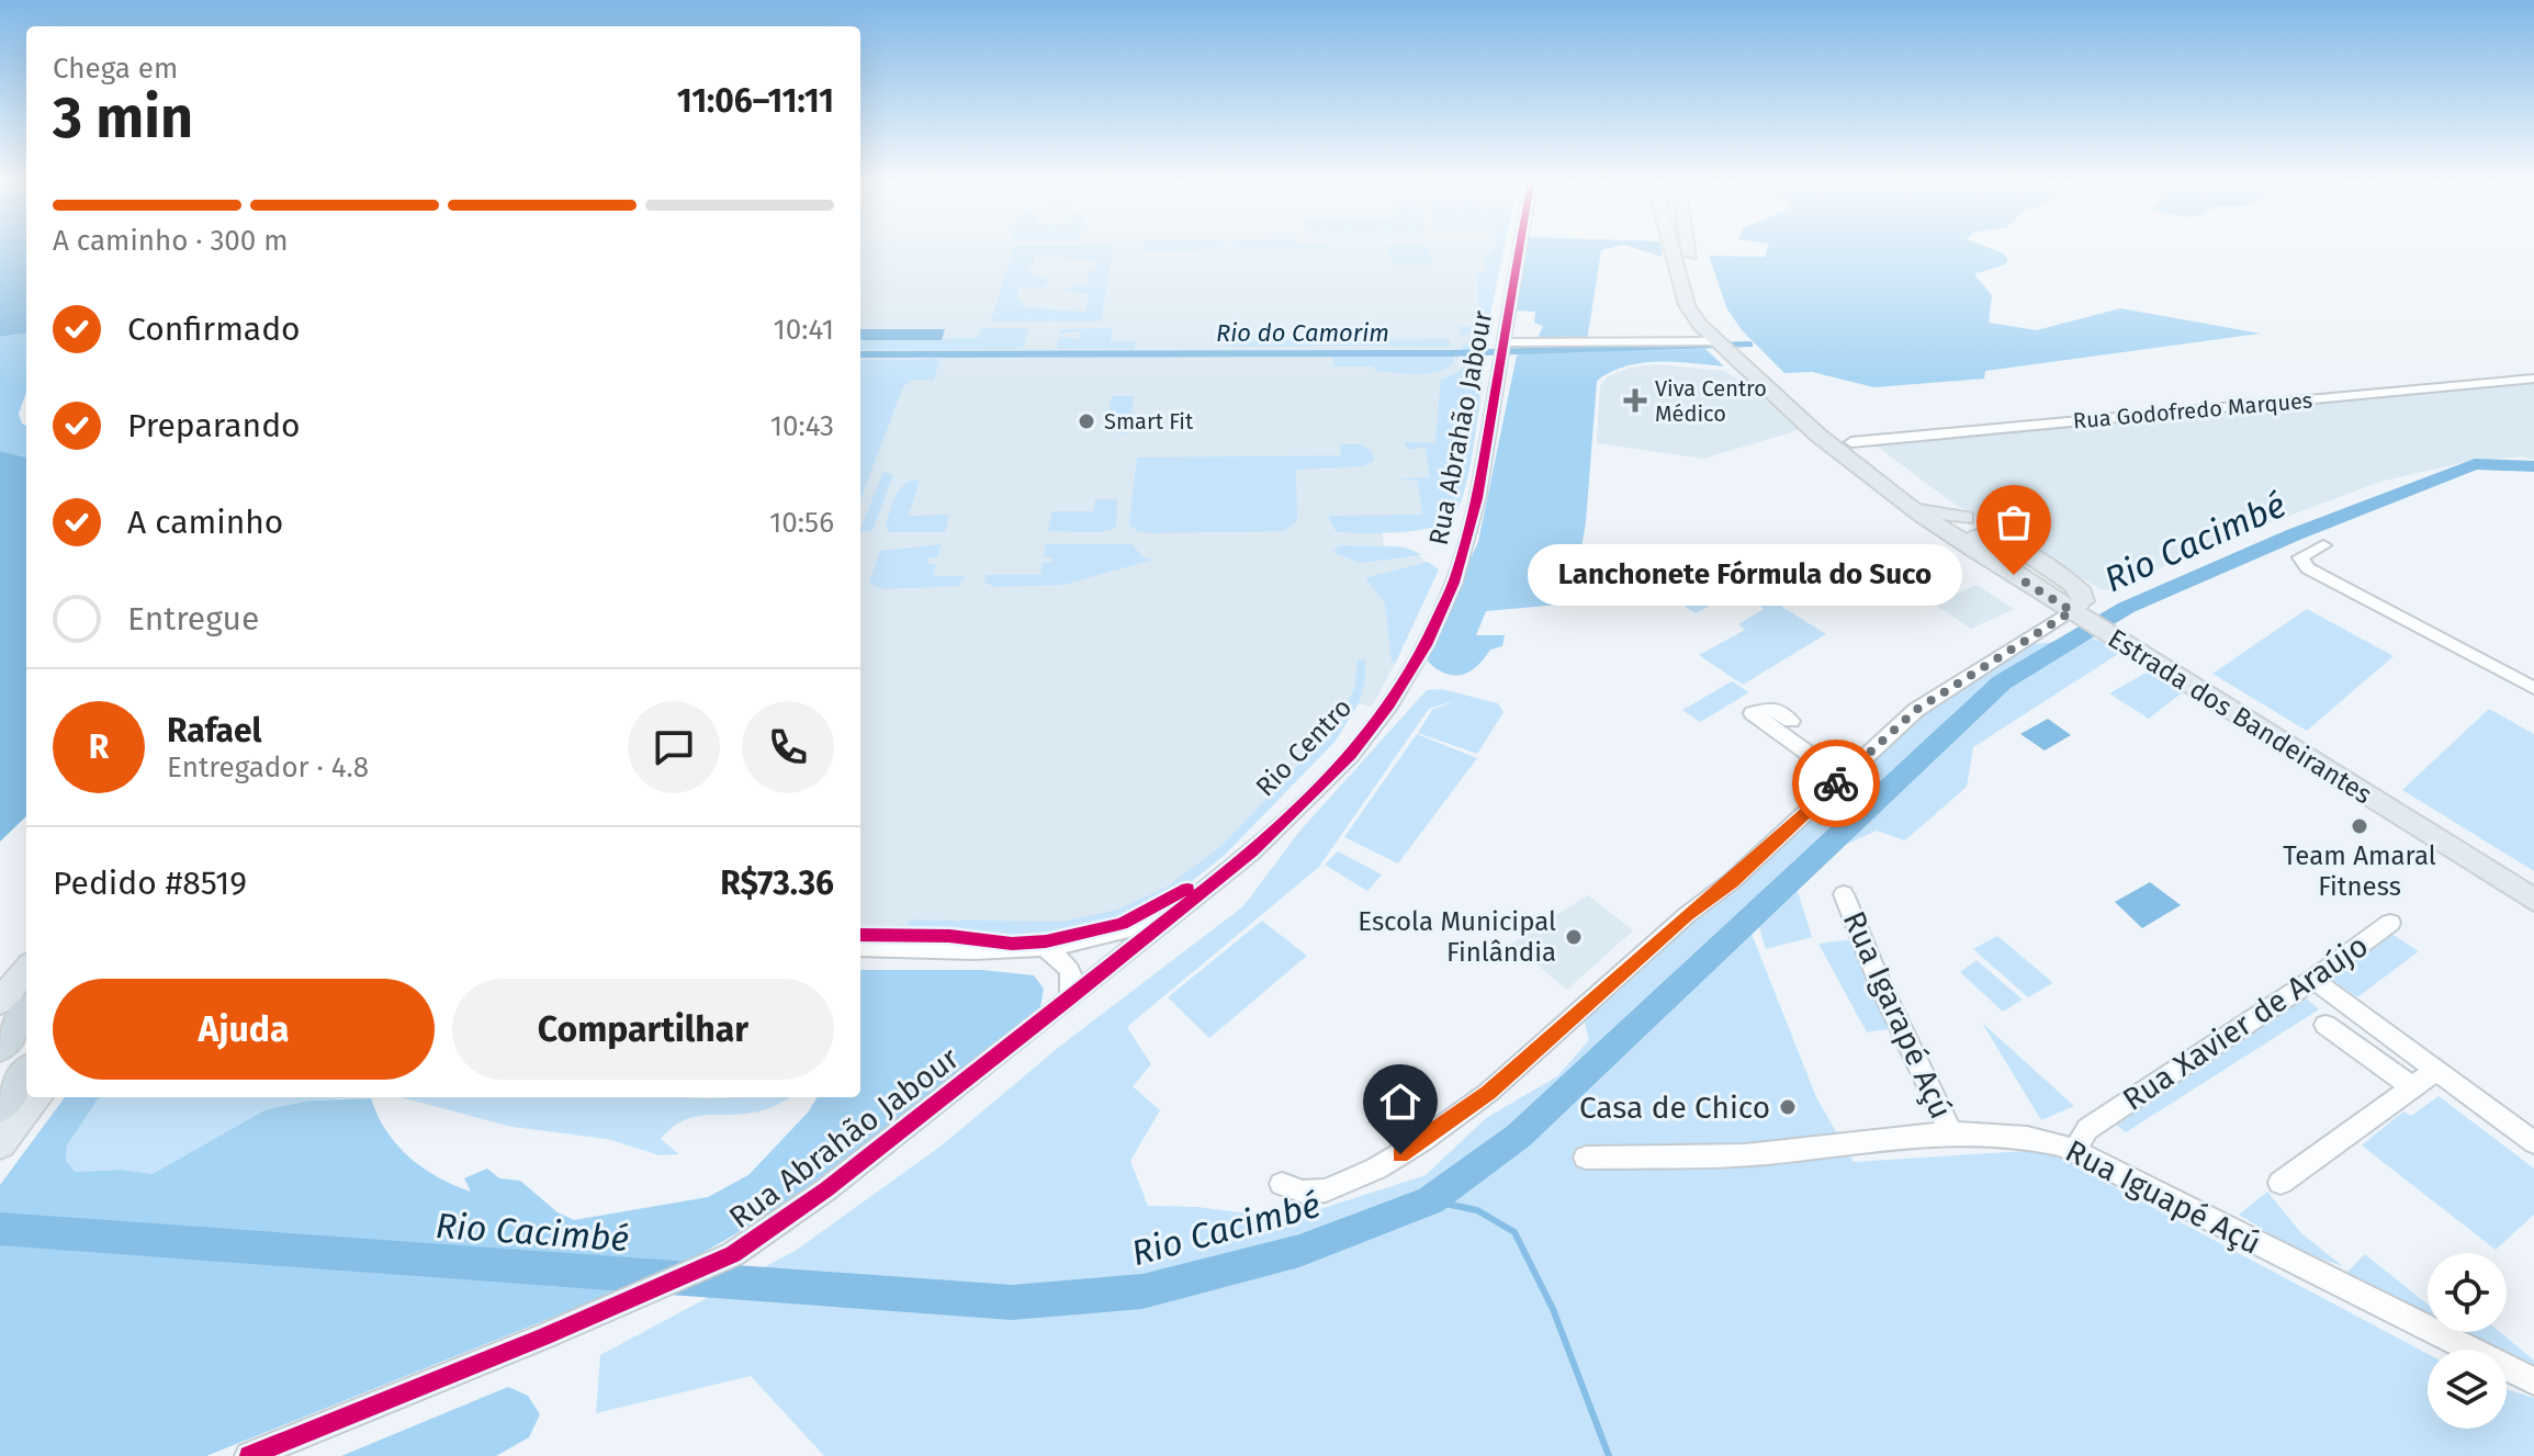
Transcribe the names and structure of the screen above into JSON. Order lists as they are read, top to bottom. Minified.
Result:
{"streets":{"main road":["Estrada dos Bandeirantes"],"street":["Rua Godofredo Marques","Rua Abrahão Jabour","Rua Igarapé Açú","Rua Xavier de Araújo","Rua Iguapé Açú"]},"crossings":[["Rua Godofredo Marques","Estrada dos Bandeirantes"],["Rua Igarapé Açú","Rua Iguapé Açú"],["Rua Xavier de Araújo","Rua Iguapé Açú"]],"water":["Rio do Camorim","Rio Cacimbé"],"places":{"health":["Viva Centro Médico"],"other":["Smart Fit","Lanchonete Fórmula do Suco","Team Amaral Fitness","Escola Municipal Finlândia","Casa de Chico"]},"page":{"heading":["3 min","Chega em","11:06–11:11"],"panel":["Rafael","Entregador · 4.8","Pedido #8519","R$73.36"],"bar":"A caminho · 300 m","list":[["Confirmado","10:41"],["Preparando","10:43"],["A caminho","10:56"],"Entregue"],"bubble":"Lanchonete Fórmula do Suco","round":"R","buttons":["Ajuda","Compartilhar"]}}
